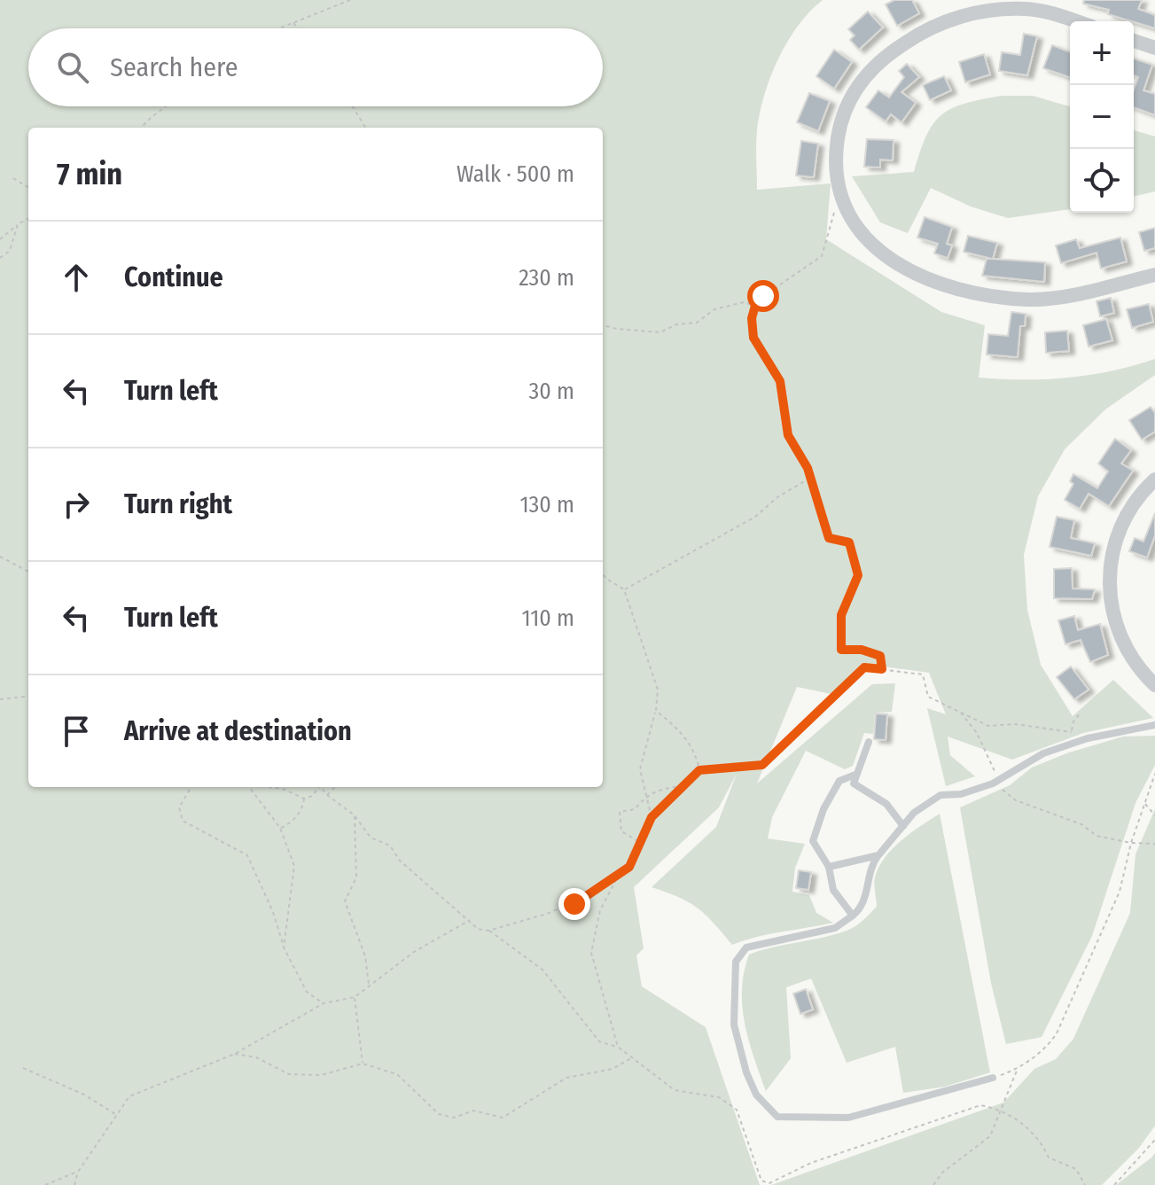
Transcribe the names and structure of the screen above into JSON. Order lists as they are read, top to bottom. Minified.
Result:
{"page":{"map_buttons":["+","−"],"search":"Search here","heading":["7 min","Walk · 500 m"],"list":[["Continue","230 m"],["Turn left","30 m"],["Turn right","130 m"],["Turn left","110 m"],"Arrive at destination"]}}
